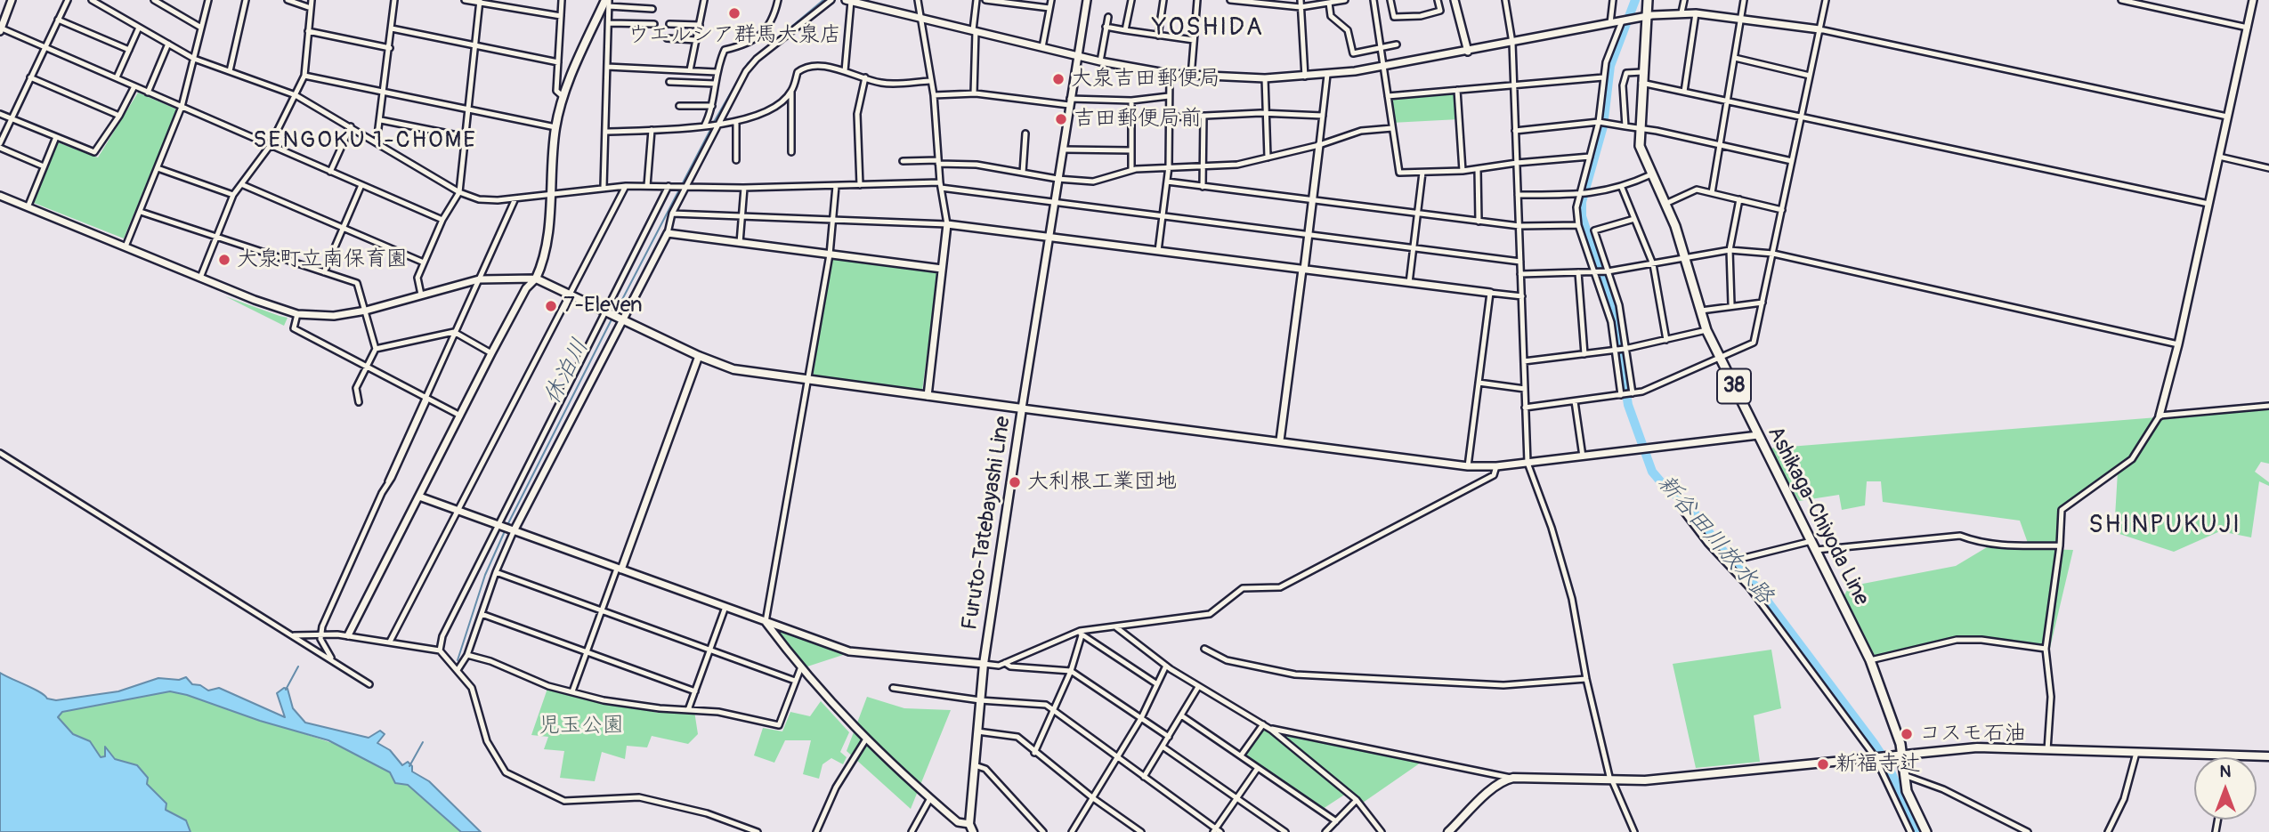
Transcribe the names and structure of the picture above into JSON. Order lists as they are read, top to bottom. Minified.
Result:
{"streets":{"main road":["38","Ashikaga-Chiyoda Line","Furuto-Tatebayashi Line"]},"districts":["YOSHIDA","SENGOKU 1-CHOME","SHINPUKUJI"],"water":["休泊川","新谷田川放水路"],"parks":["児玉公園"],"places":["ウエルシア群馬大泉店","大泉吉田郵便局","吉田郵便局前","大泉町立南保育園","7-Eleven","大利根工業団地","コスモ石油","新福寺辻"],"north":"top"}
